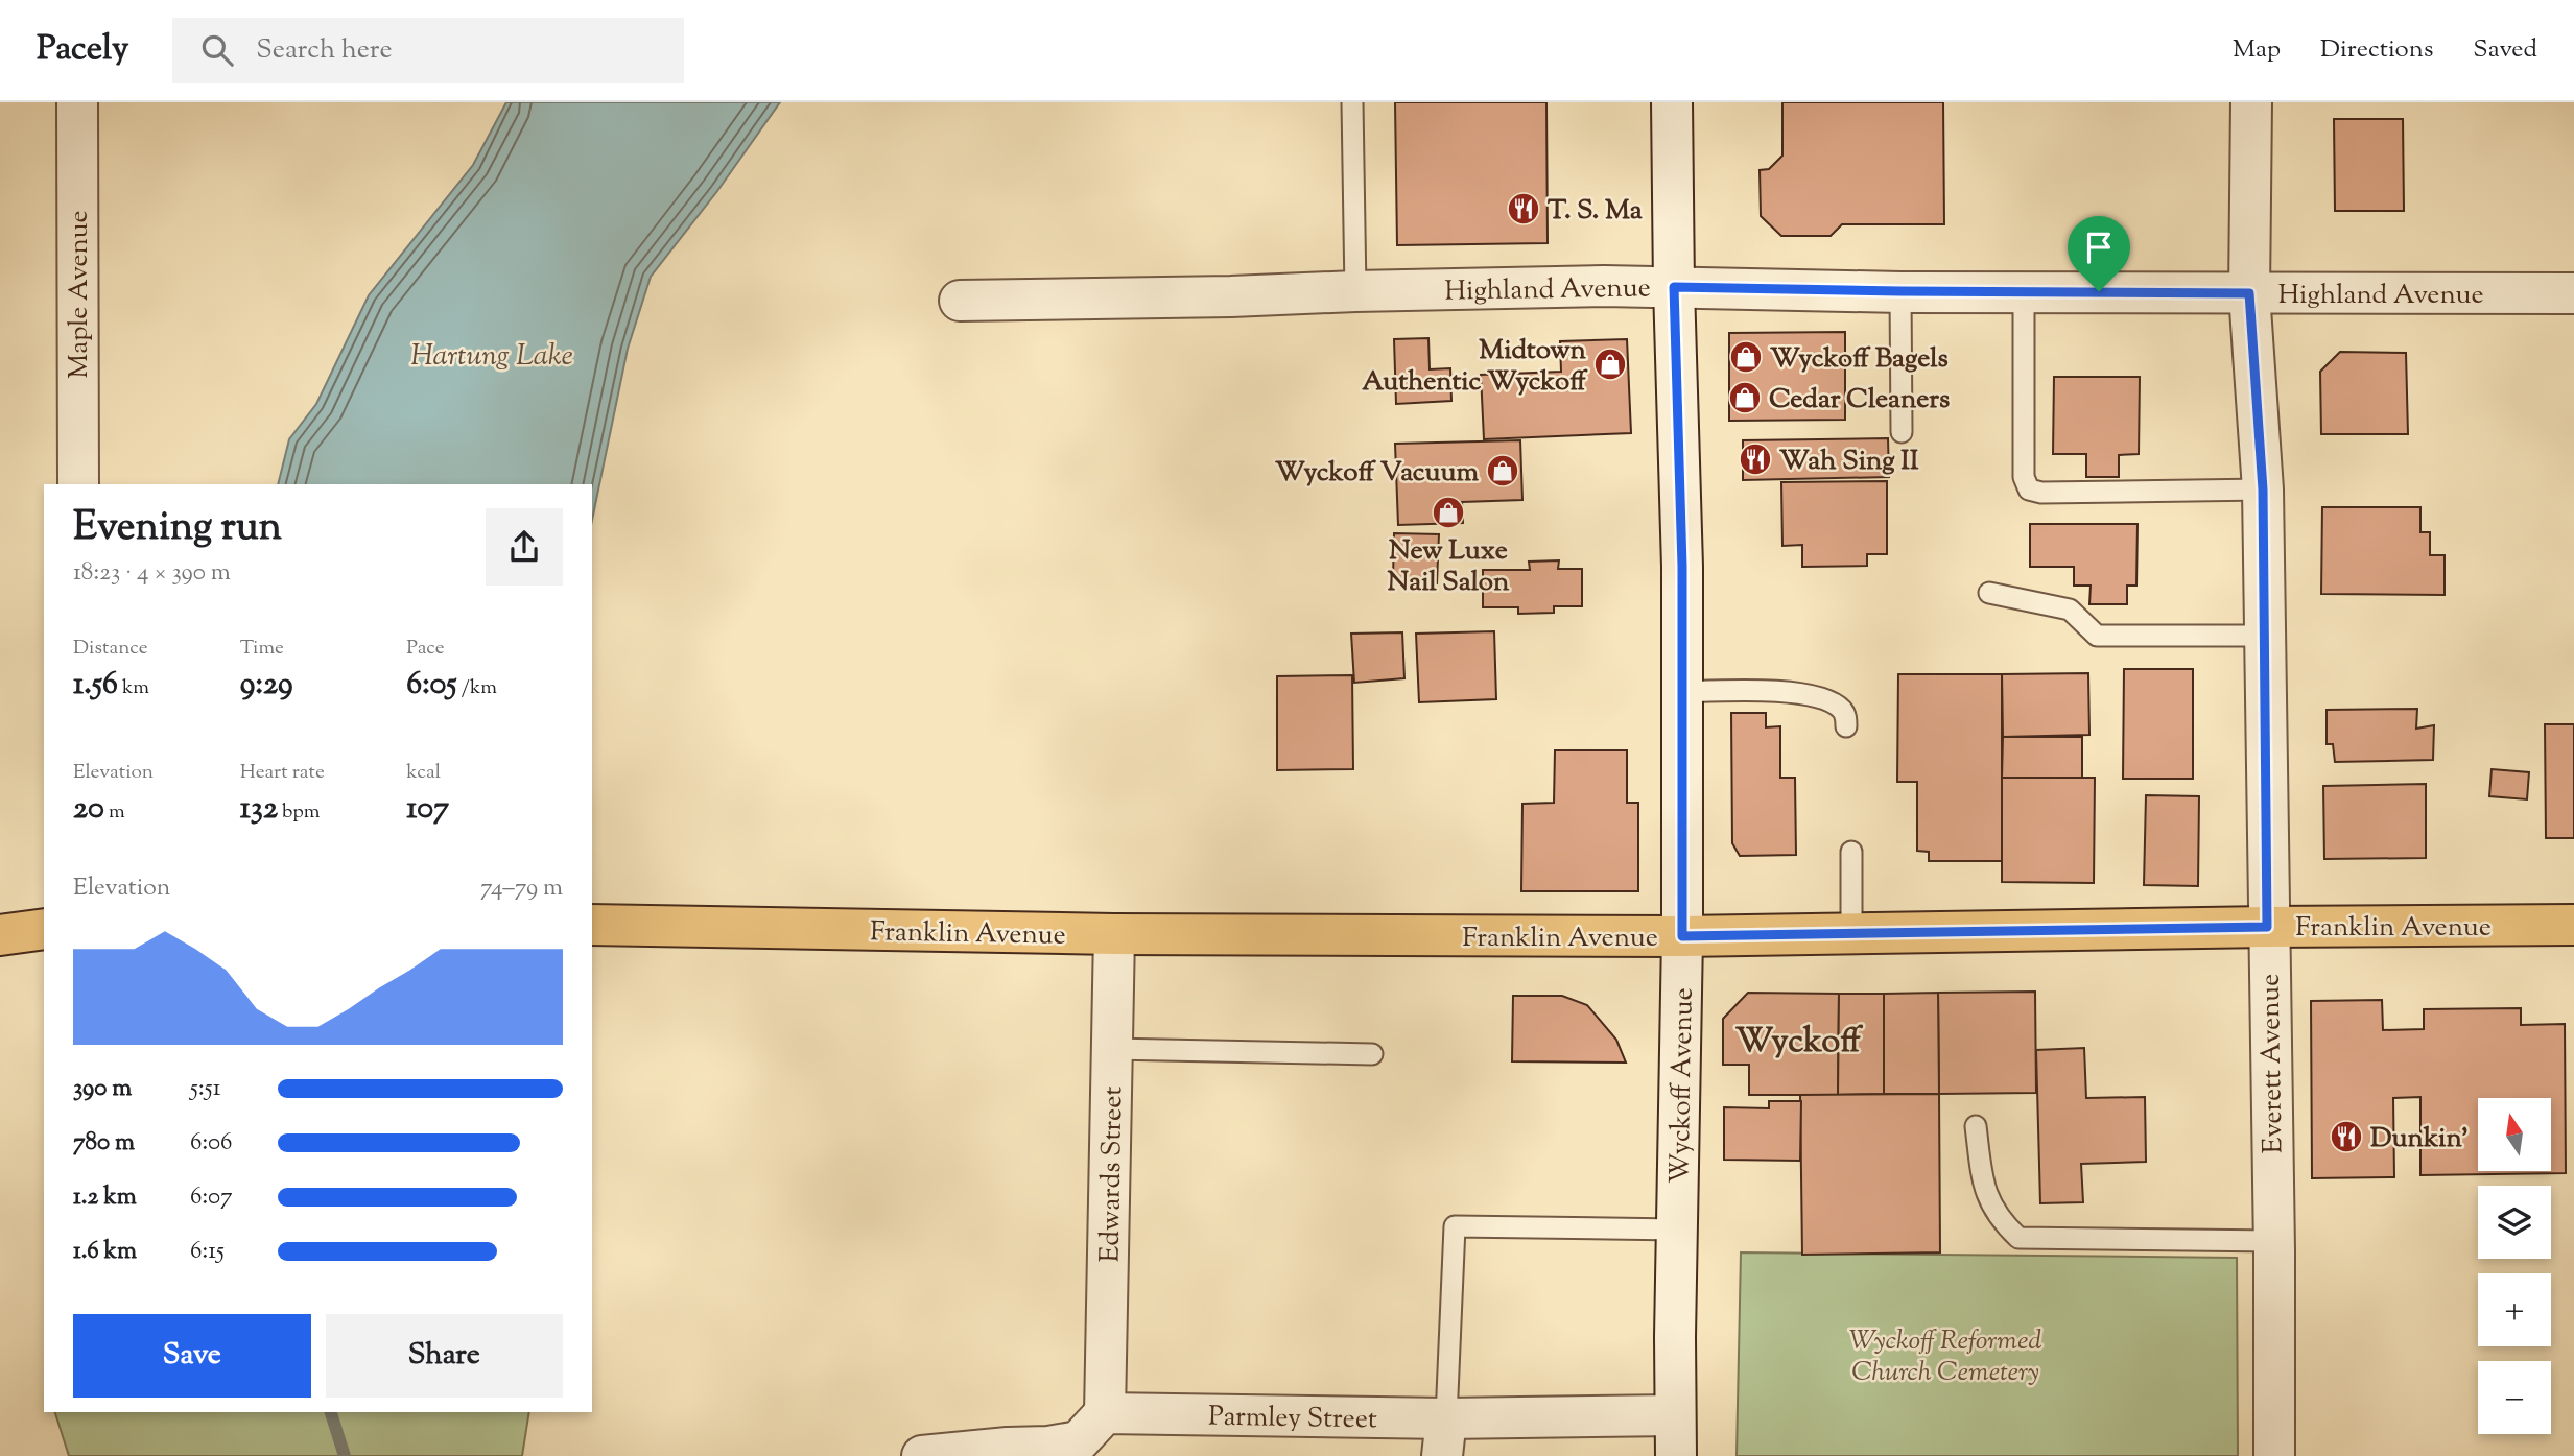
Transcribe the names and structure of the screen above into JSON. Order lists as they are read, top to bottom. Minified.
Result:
{"streets":{"main road":["Franklin Avenue"],"street":["Highland Avenue","Maple Avenue","Everett Avenue","Wyckoff Avenue","Edwards Street","Parmley Street"]},"crossings":[["Highland Avenue","Everett Avenue"],["Highland Avenue","Wyckoff Avenue"],["Franklin Avenue","Everett Avenue"],["Franklin Avenue","Wyckoff Avenue"],["Franklin Avenue","Edwards Street"],["Wyckoff Avenue","Parmley Street"],["Edwards Street","Parmley Street"]],"districts":["Wyckoff"],"water":["Hartung Lake"],"parks":["Wyckoff Reformed Church Cemetery"],"places":{"restaurant":["T. S. Ma","Wah Sing II","Dunkin'"],"shop":["Wyckoff Bagels","Midtown Authentic Wyckoff","Cedar Cleaners","Wyckoff Vacuum","New Luxe Nail Salon"]},"north":"top","page":{"header":"Pacely","search":"Search here","nav":["Map","Directions","Saved"],"heading":["Evening run","18:23 · 4 × 390 m"],"stats":[["Distance","1.56 km"],["Time","9:29"],["Pace","6:05 /km"],["Elevation","20 m"],["Heart rate","132 bpm"],["kcal","107"]],"chart":["Elevation","74–79 m"],"list":[{"name":"390 m","note":"5:51"},{"name":"780 m","note":"6:06"},{"name":"1.2 km","note":"6:07"},{"name":"1.6 km","note":"6:15"}],"map_buttons":["+","−"],"buttons":["Save","Share"]}}
